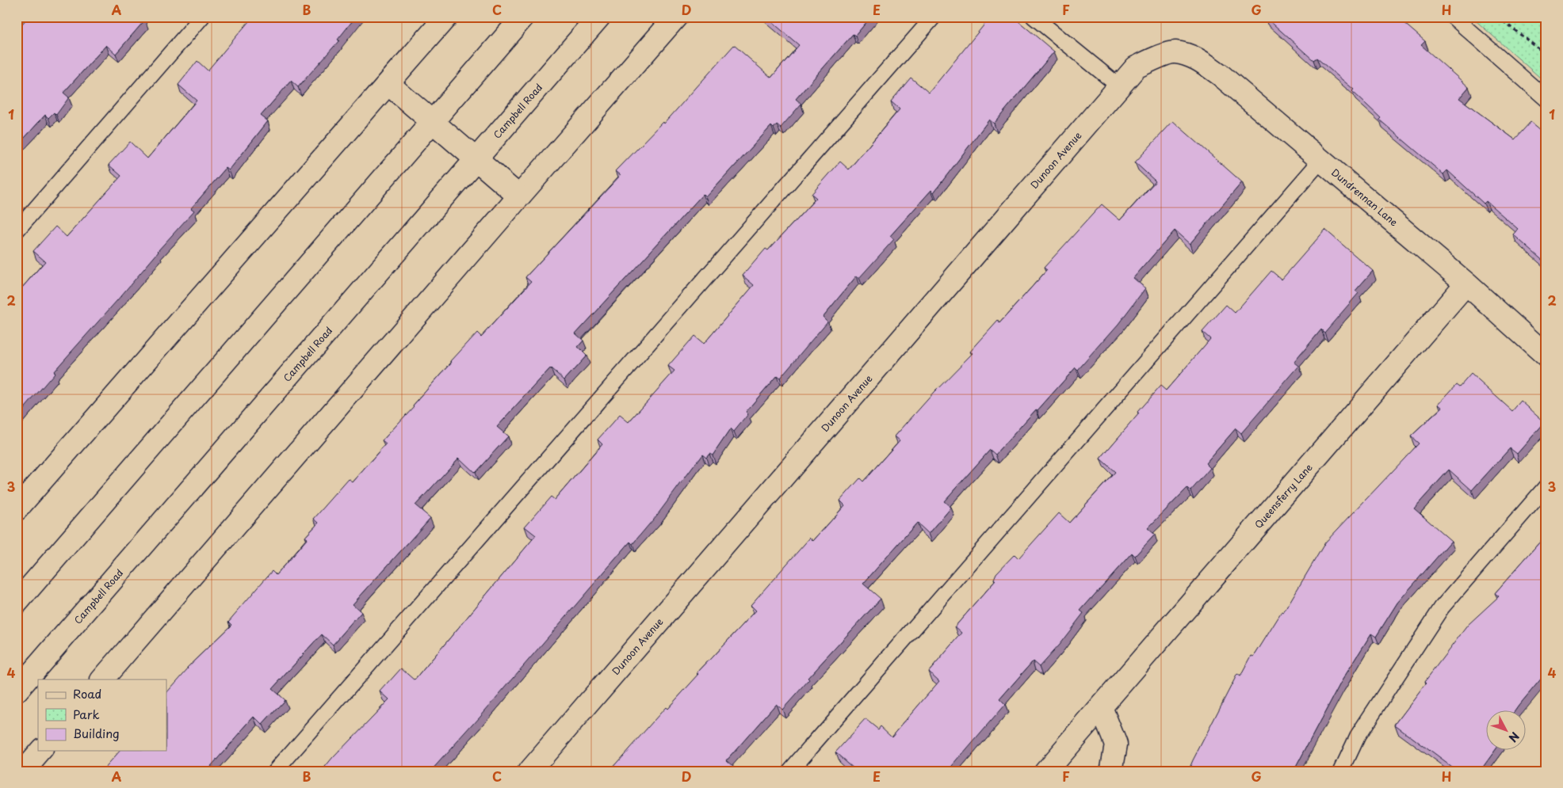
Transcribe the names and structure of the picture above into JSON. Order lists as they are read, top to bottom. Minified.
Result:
{"streets":{"street":["Campbell Road","Dunoon Avenue","Dundrennan Lane","Queensferry Lane"]},"crossings":[["Dunoon Avenue","Dundrennan Lane"],["Dundrennan Lane","Queensferry Lane"]],"legend":["Road","Park","Building"],"north":"bottom right","grid":{"columns":["A","B","C","D","E","F","G","H"],"rows":["1","2","3","4"]}}
